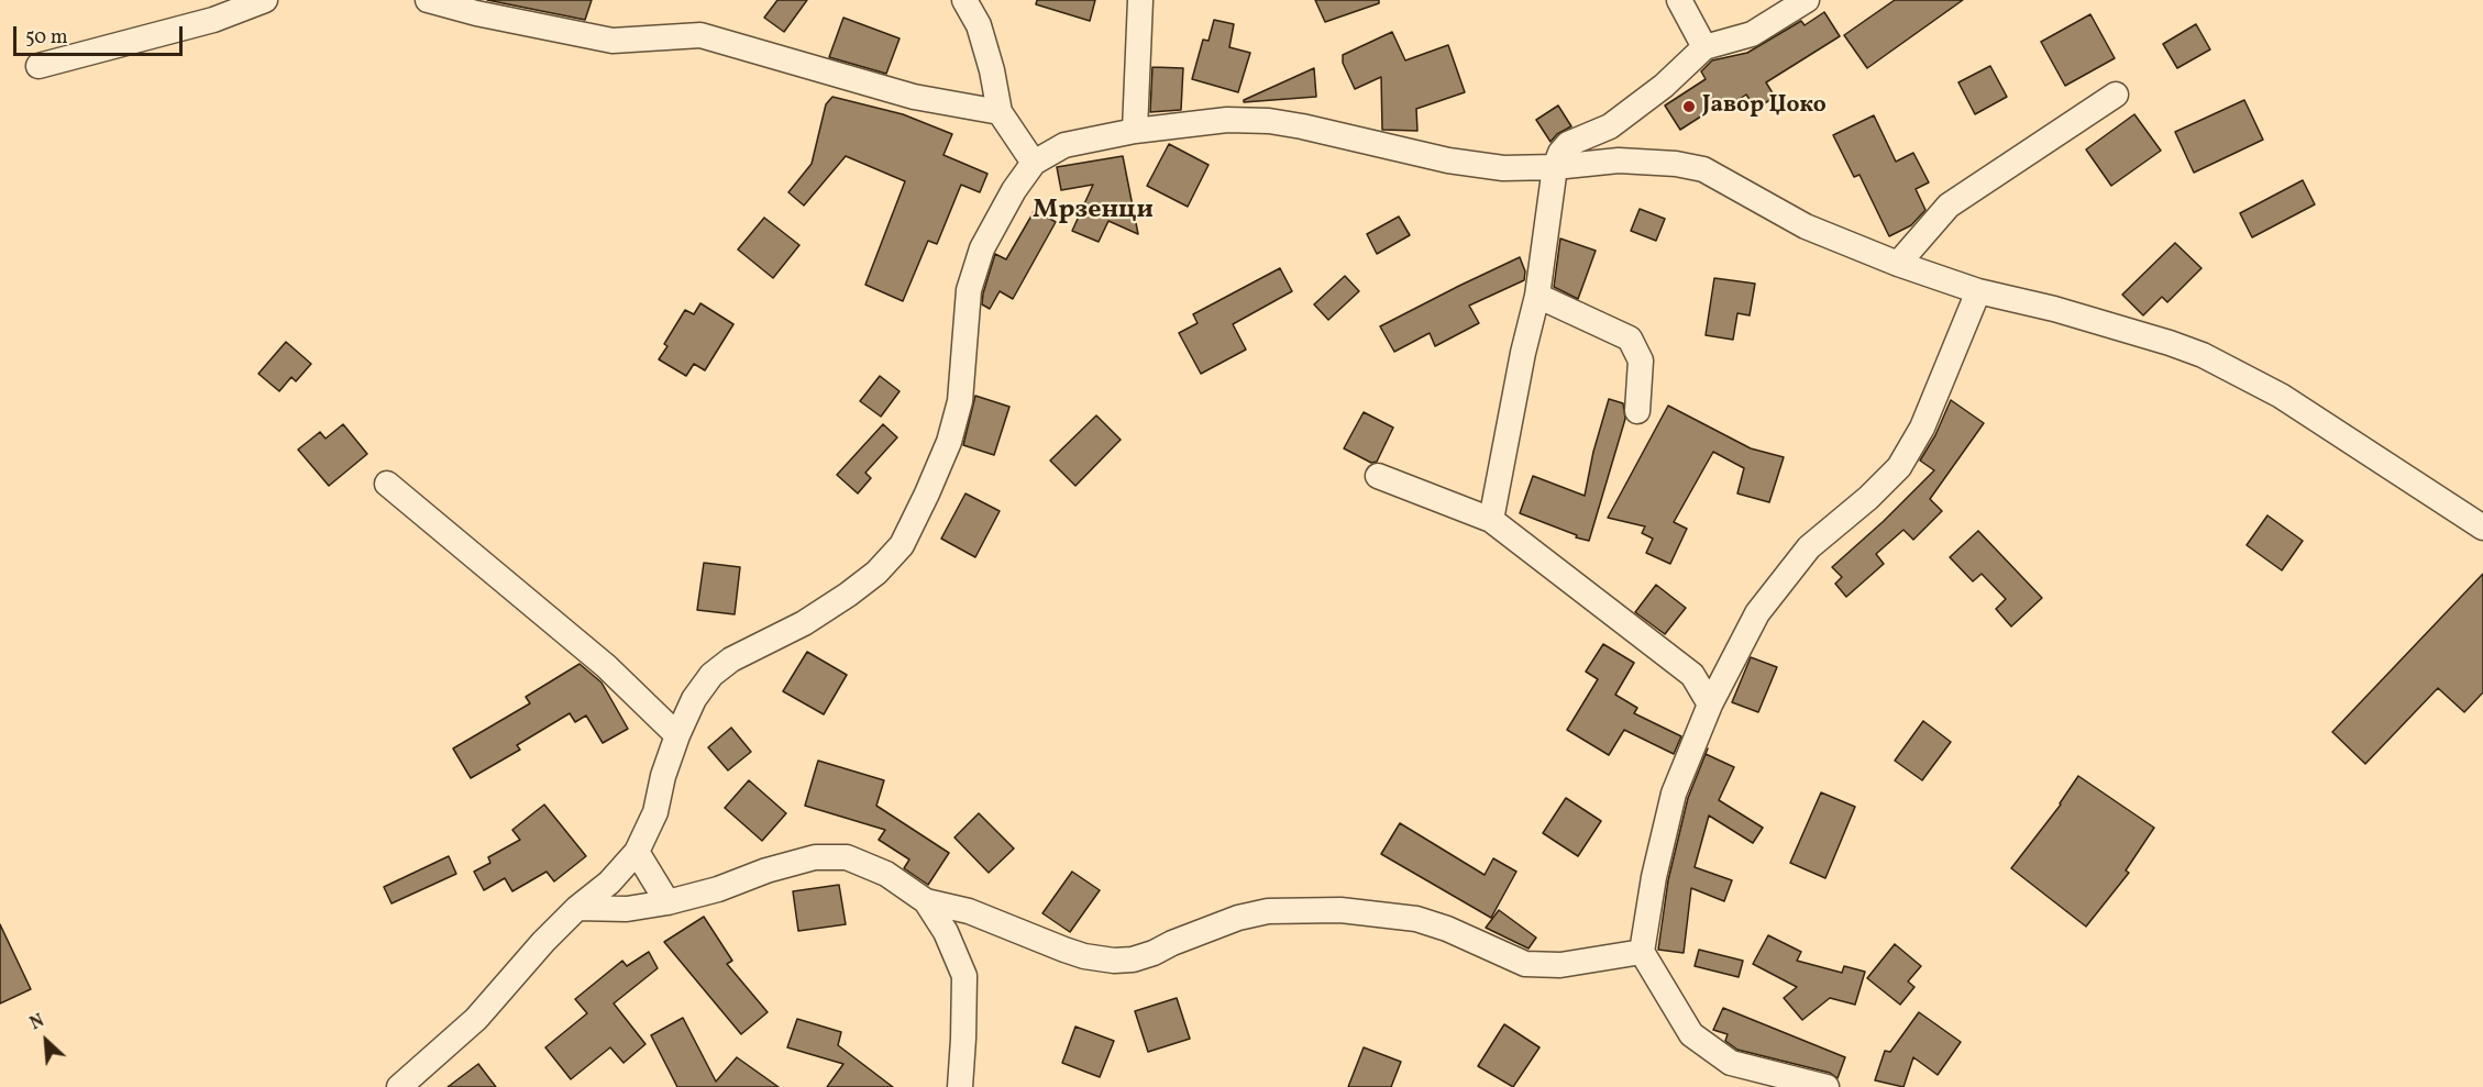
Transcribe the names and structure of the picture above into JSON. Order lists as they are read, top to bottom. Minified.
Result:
{"districts":["Мрзенци"],"places":["Јавор Џоко"],"scale_bar":"50 m","north":"top left"}
